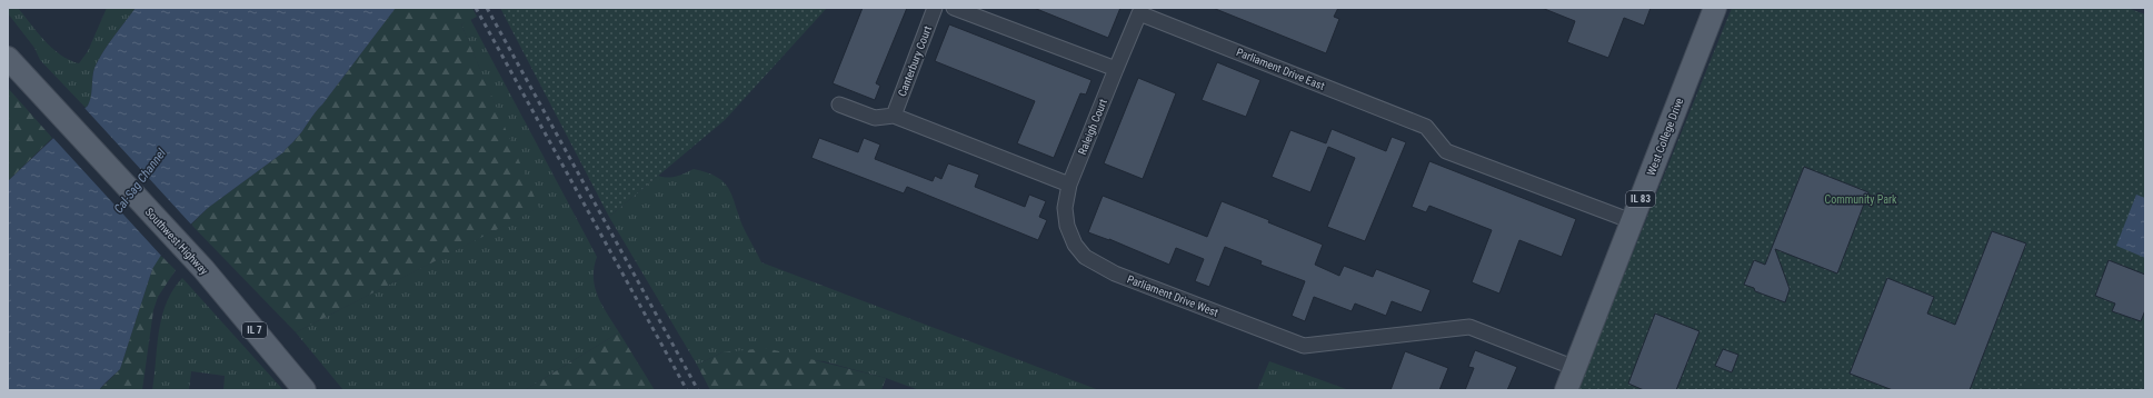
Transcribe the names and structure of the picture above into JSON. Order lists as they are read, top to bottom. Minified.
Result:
{"streets":{"main road":["West College Drive","IL 83","Southwest Highway","IL 7"],"street":["Canterbury Court","Parliament Drive East","Raleigh Court","Parliament Drive West"]},"crossings":[["Parliament Drive East","Raleigh Court"],["Parliament Drive East","West College Drive"],["Raleigh Court","Parliament Drive West"],["West College Drive","Parliament Drive West"]],"water":["Cal-Sag Channel"],"parks":["Community Park"]}
